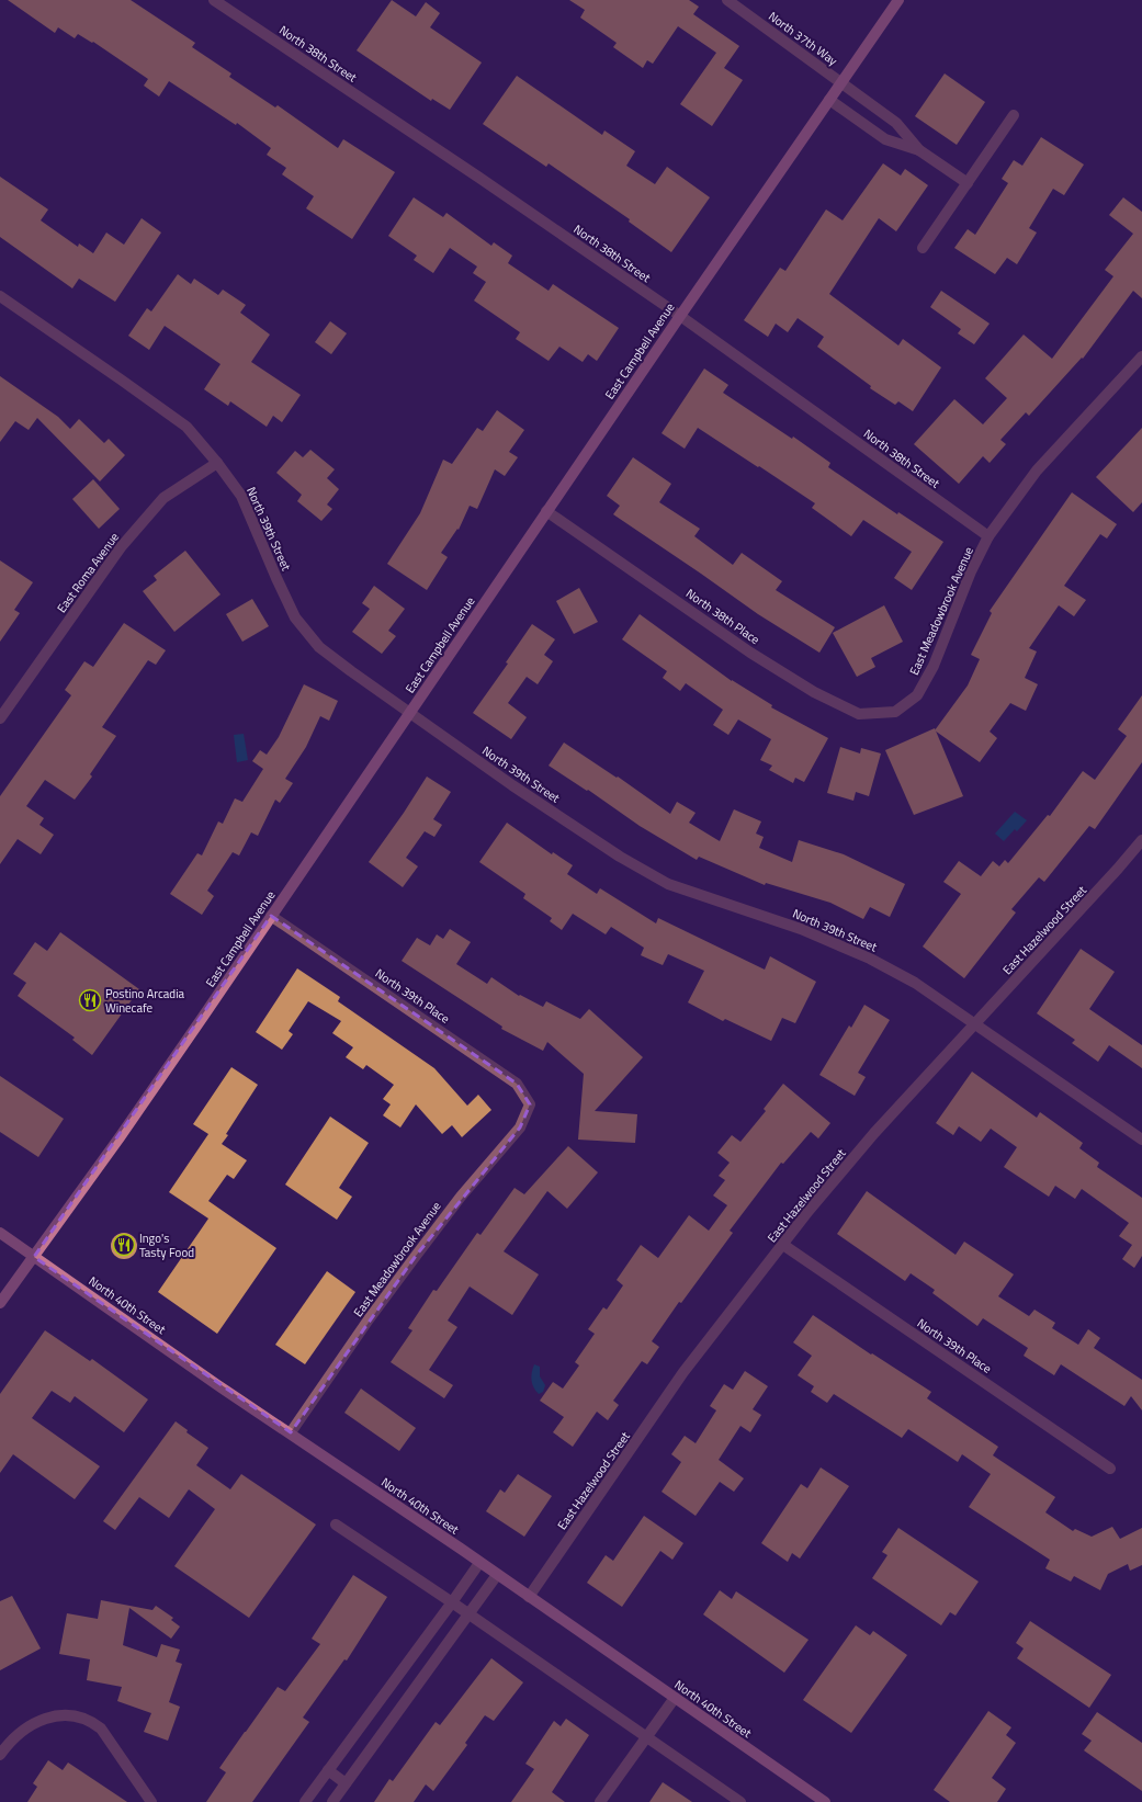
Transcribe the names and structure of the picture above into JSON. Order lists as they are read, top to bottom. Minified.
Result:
{"streets":{"street":["North 37th Way","North 38th Street","East Campbell Avenue","North 39th Street","East Roma Avenue","East Meadowbrook Avenue","North 38th Place","East Hazelwood Street","North 39th Place","North 40th Street"]},"crossings":[["North 37th Way","East Campbell Avenue"],["North 38th Street","East Campbell Avenue"],["North 38th Street","East Meadowbrook Avenue"],["East Campbell Avenue","North 39th Street"],["East Campbell Avenue","North 38th Place"],["East Campbell Avenue","North 39th Place"],["East Campbell Avenue","North 40th Street"],["North 39th Street","East Roma Avenue"],["North 39th Street","East Hazelwood Street"],["East Meadowbrook Avenue","North 38th Place"],["East Meadowbrook Avenue","North 39th Place"],["East Meadowbrook Avenue","North 40th Street"],["East Hazelwood Street","North 39th Place"],["East Hazelwood Street","North 40th Street"]],"places":{"restaurant":["Postino Arcadia Winecafe","Ingo's Tasty Food"]}}
